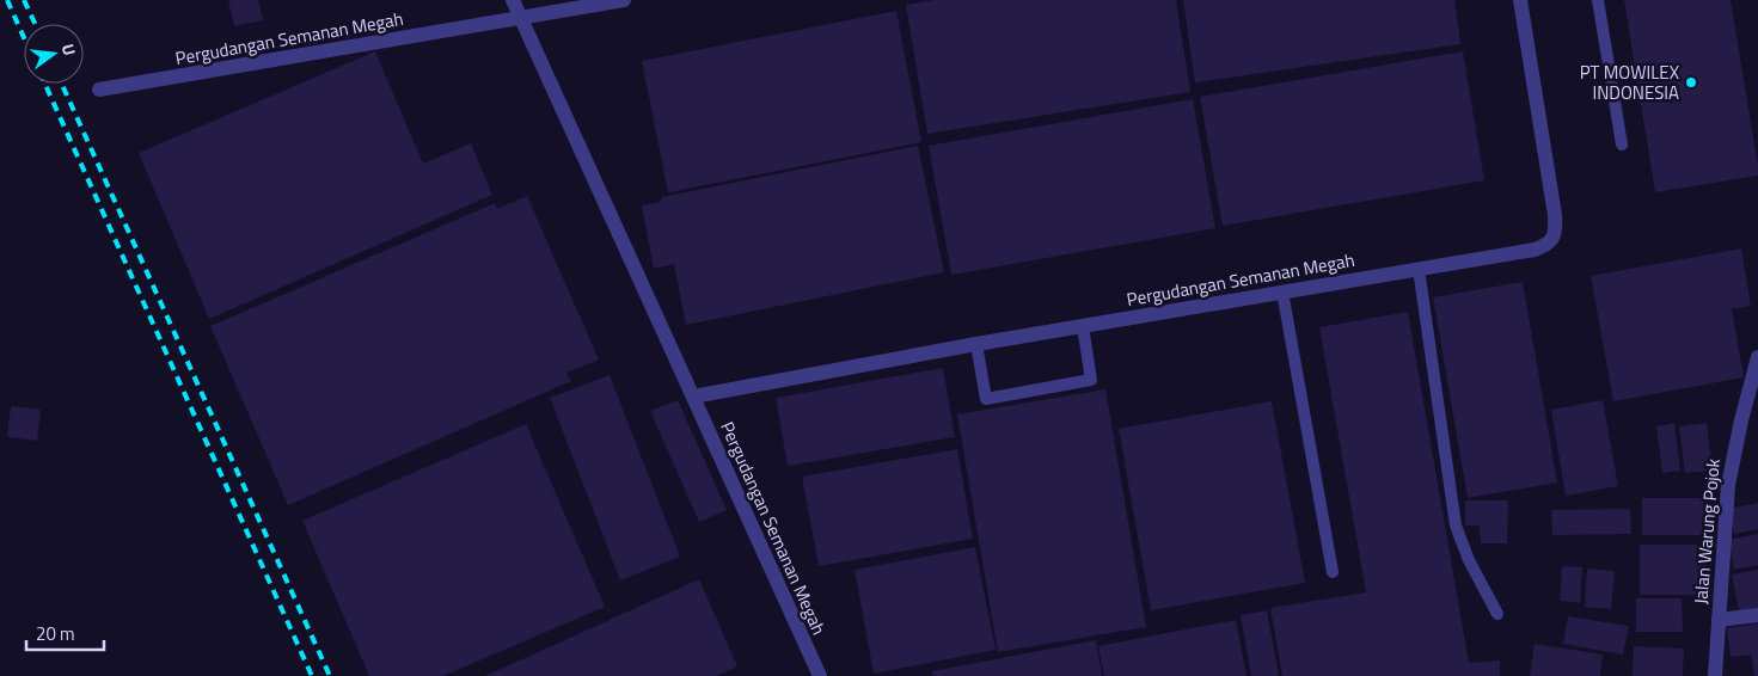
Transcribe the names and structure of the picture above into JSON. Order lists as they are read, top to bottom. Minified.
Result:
{"streets":{"street":["Pergudangan Semanan Megah","Jalan Warung Pojok"]},"places":["PT MOWILEX INDONESIA"],"scale_bar":"20 m","north":"right"}
